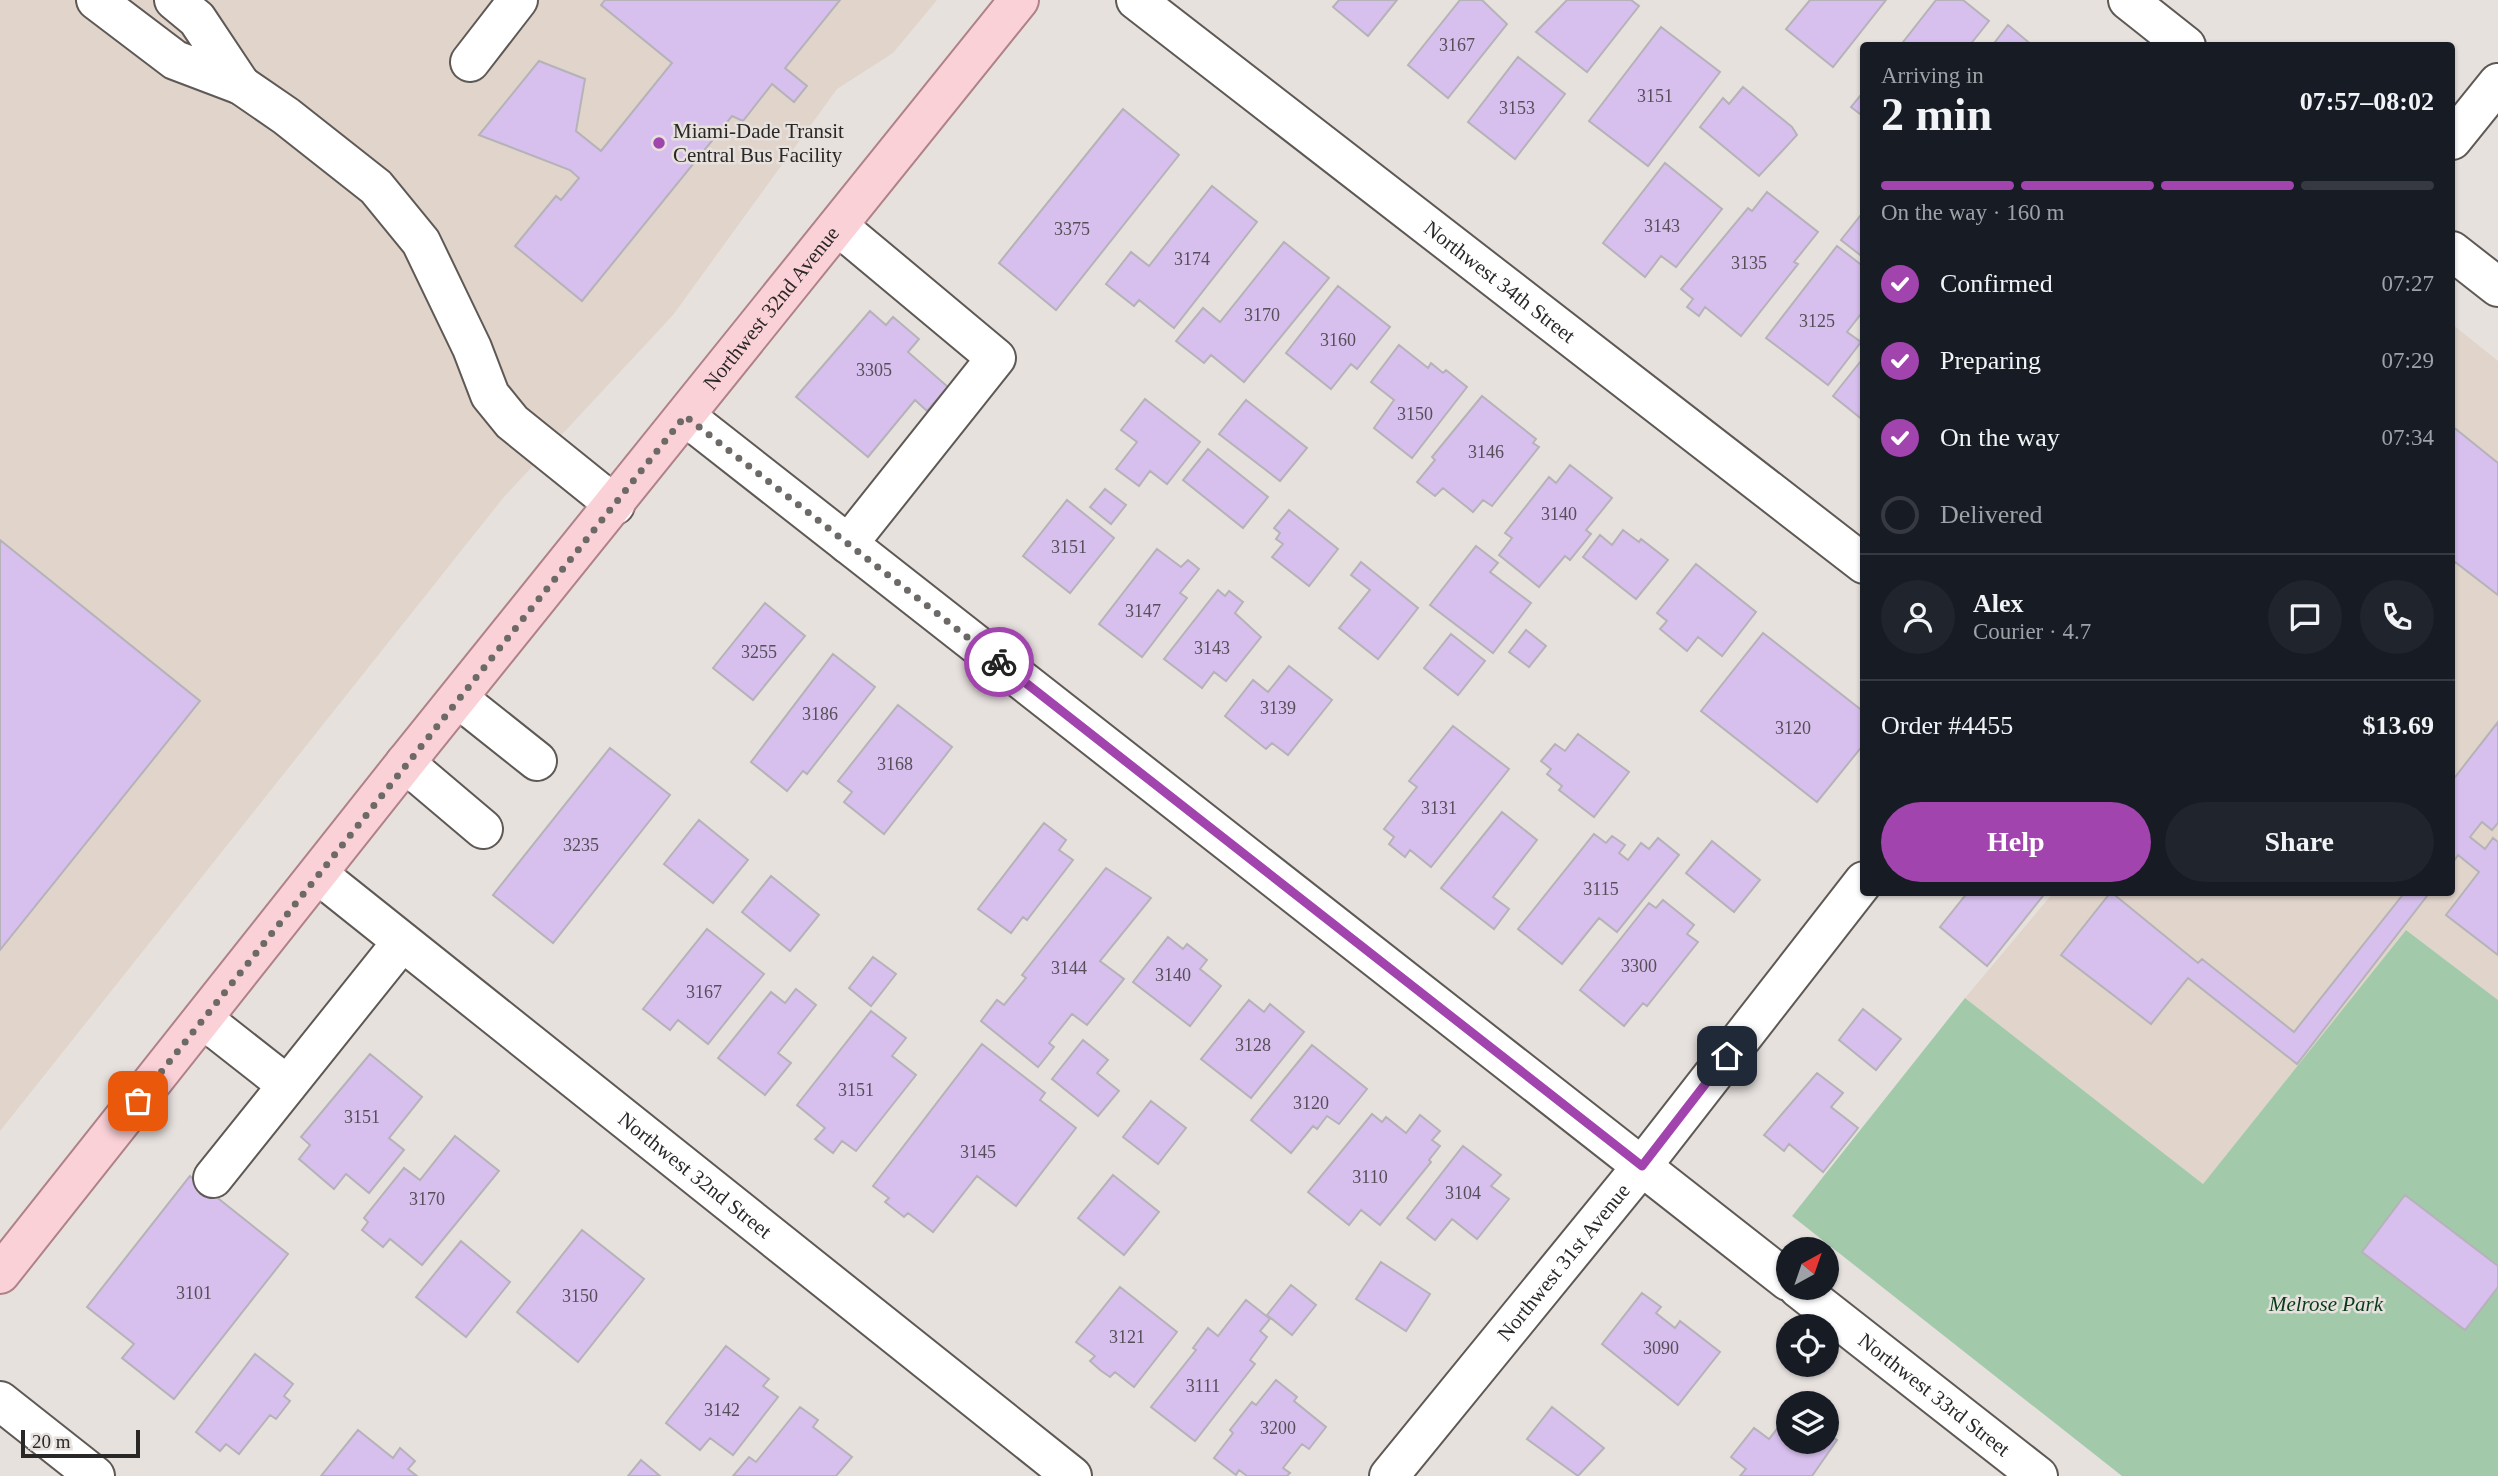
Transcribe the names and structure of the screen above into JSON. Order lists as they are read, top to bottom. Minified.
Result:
{"streets":{"main road":["Northwest 32nd Avenue"],"street":["Northwest 34th Street","Northwest 32nd Street","Northwest 31st Avenue","Northwest 33rd Street"]},"crossings":[["Northwest 32nd Avenue","Northwest 32nd Street"]],"parks":["Melrose Park"],"places":["Miami-Dade Transit Central Bus Facility"],"house_numbers":["3167","3151","3153","3143","3375","3174","3135","3170","3125","3160","3305","3150","3146","3140","3151","3147","3143","3255","3139","3186","3120","3168","3131","3235","3115","3300","3144","3140","3167","3128","3151","3120","3151","3145","3110","3104","3170","3101","3150","3121","3090","3111","3142","3200"],"scale_bar":"20 m","north":"top right","page":{"heading":["2 min","Arriving in","07:57–08:02"],"panel":["Alex","Courier · 4.7","Order #4455","$13.69"],"bar":"On the way · 160 m","list":[["Confirmed","07:27"],["Preparing","07:29"],["On the way","07:34"],"Delivered"],"buttons":["Help","Share"],"scale":"20 m"}}
